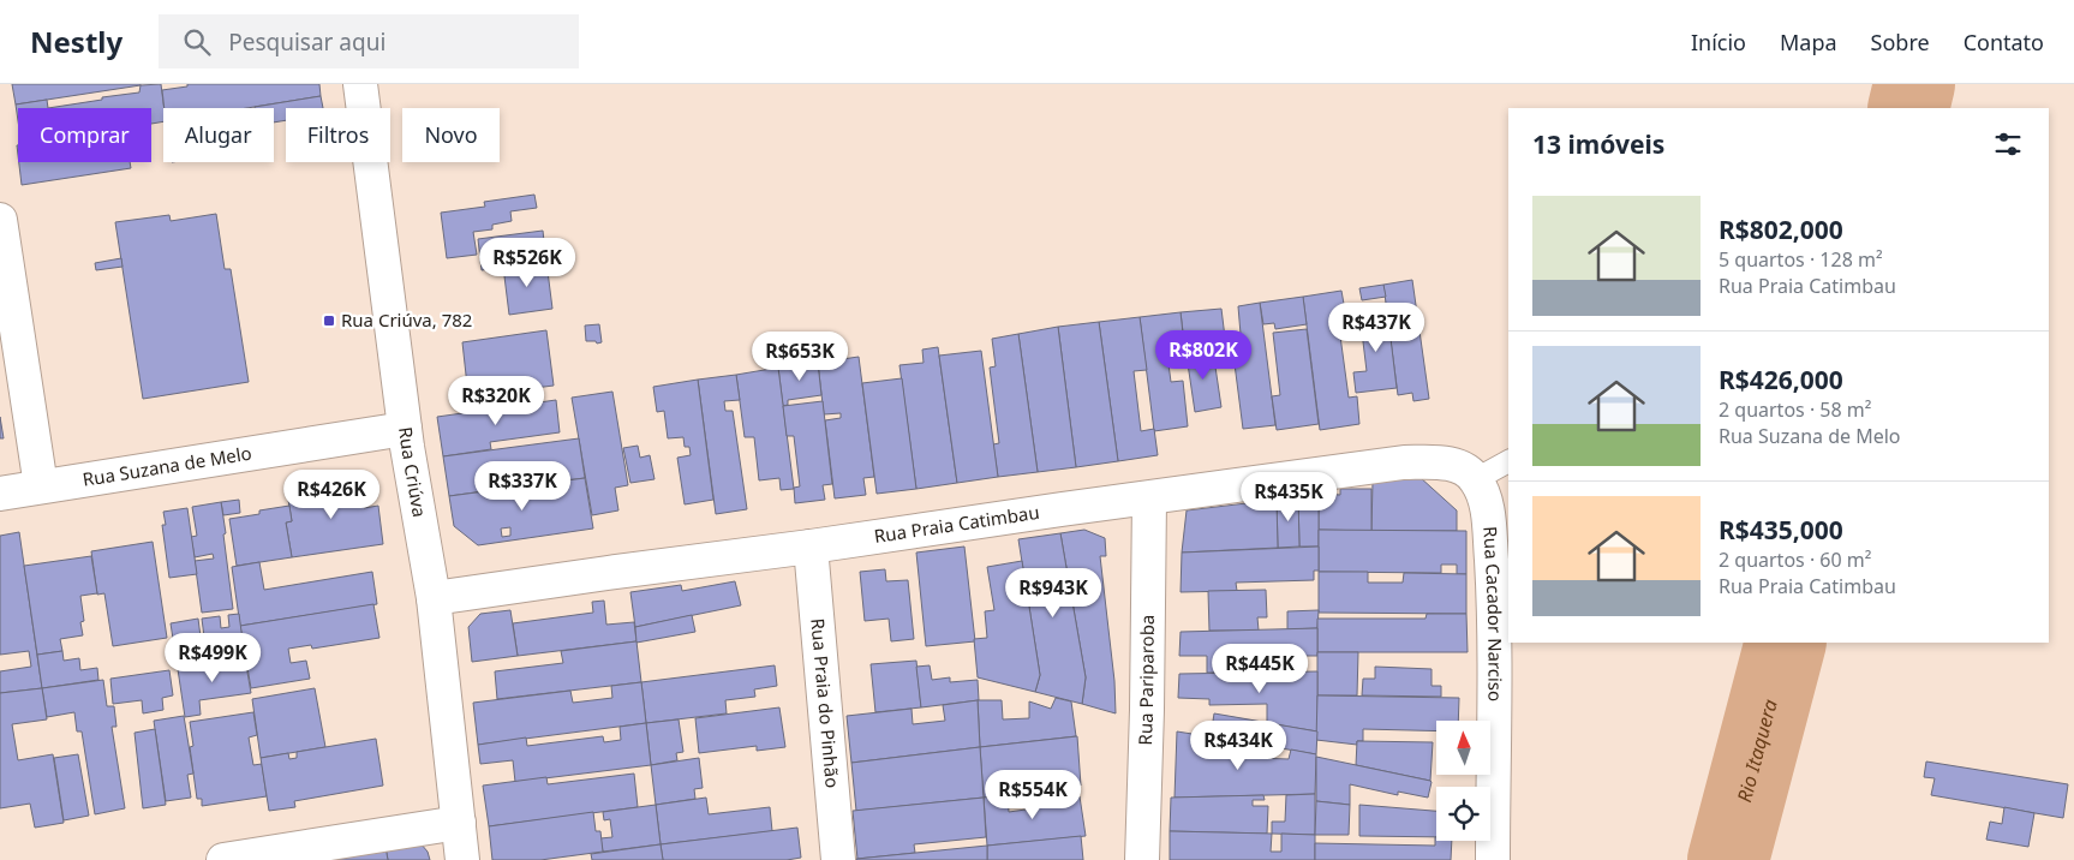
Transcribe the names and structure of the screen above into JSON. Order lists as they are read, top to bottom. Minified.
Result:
{"streets":{"street":["Rua Suzana de Melo","Rua Criúva","Rua Praia Catimbau","Rua Cacador Narciso","Rua Pariparoba","Rua Praia do Pinhão"]},"crossings":[["Rua Suzana de Melo","Rua Criúva"],["Rua Criúva","Rua Praia Catimbau"],["Rua Praia Catimbau","Rua Cacador Narciso"],["Rua Praia Catimbau","Rua Pariparoba"],["Rua Praia Catimbau","Rua Praia do Pinhão"]],"water":["Rio Itaquera"],"places":{"transit":["Rua Criúva, 782"]},"north":"top","page":{"header":"Nestly","search":"Pesquisar aqui","nav":["Início","Mapa","Sobre","Contato"],"chip":["Comprar","Alugar","Filtros","Novo"],"heading":"13 imóveis","list":[{"name":"R$802,000","note":"5 quartos · 128 m² · Rua Praia Catimbau"},{"name":"R$426,000","note":"2 quartos · 58 m² · Rua Suzana de Melo"},{"name":"R$435,000","note":"2 quartos · 60 m² · Rua Praia Catimbau"}],"price":["R$526K","R$437K","R$802K","R$653K","R$320K","R$337K","R$426K","R$435K","R$943K","R$499K","R$445K","R$434K","R$554K"]}}
